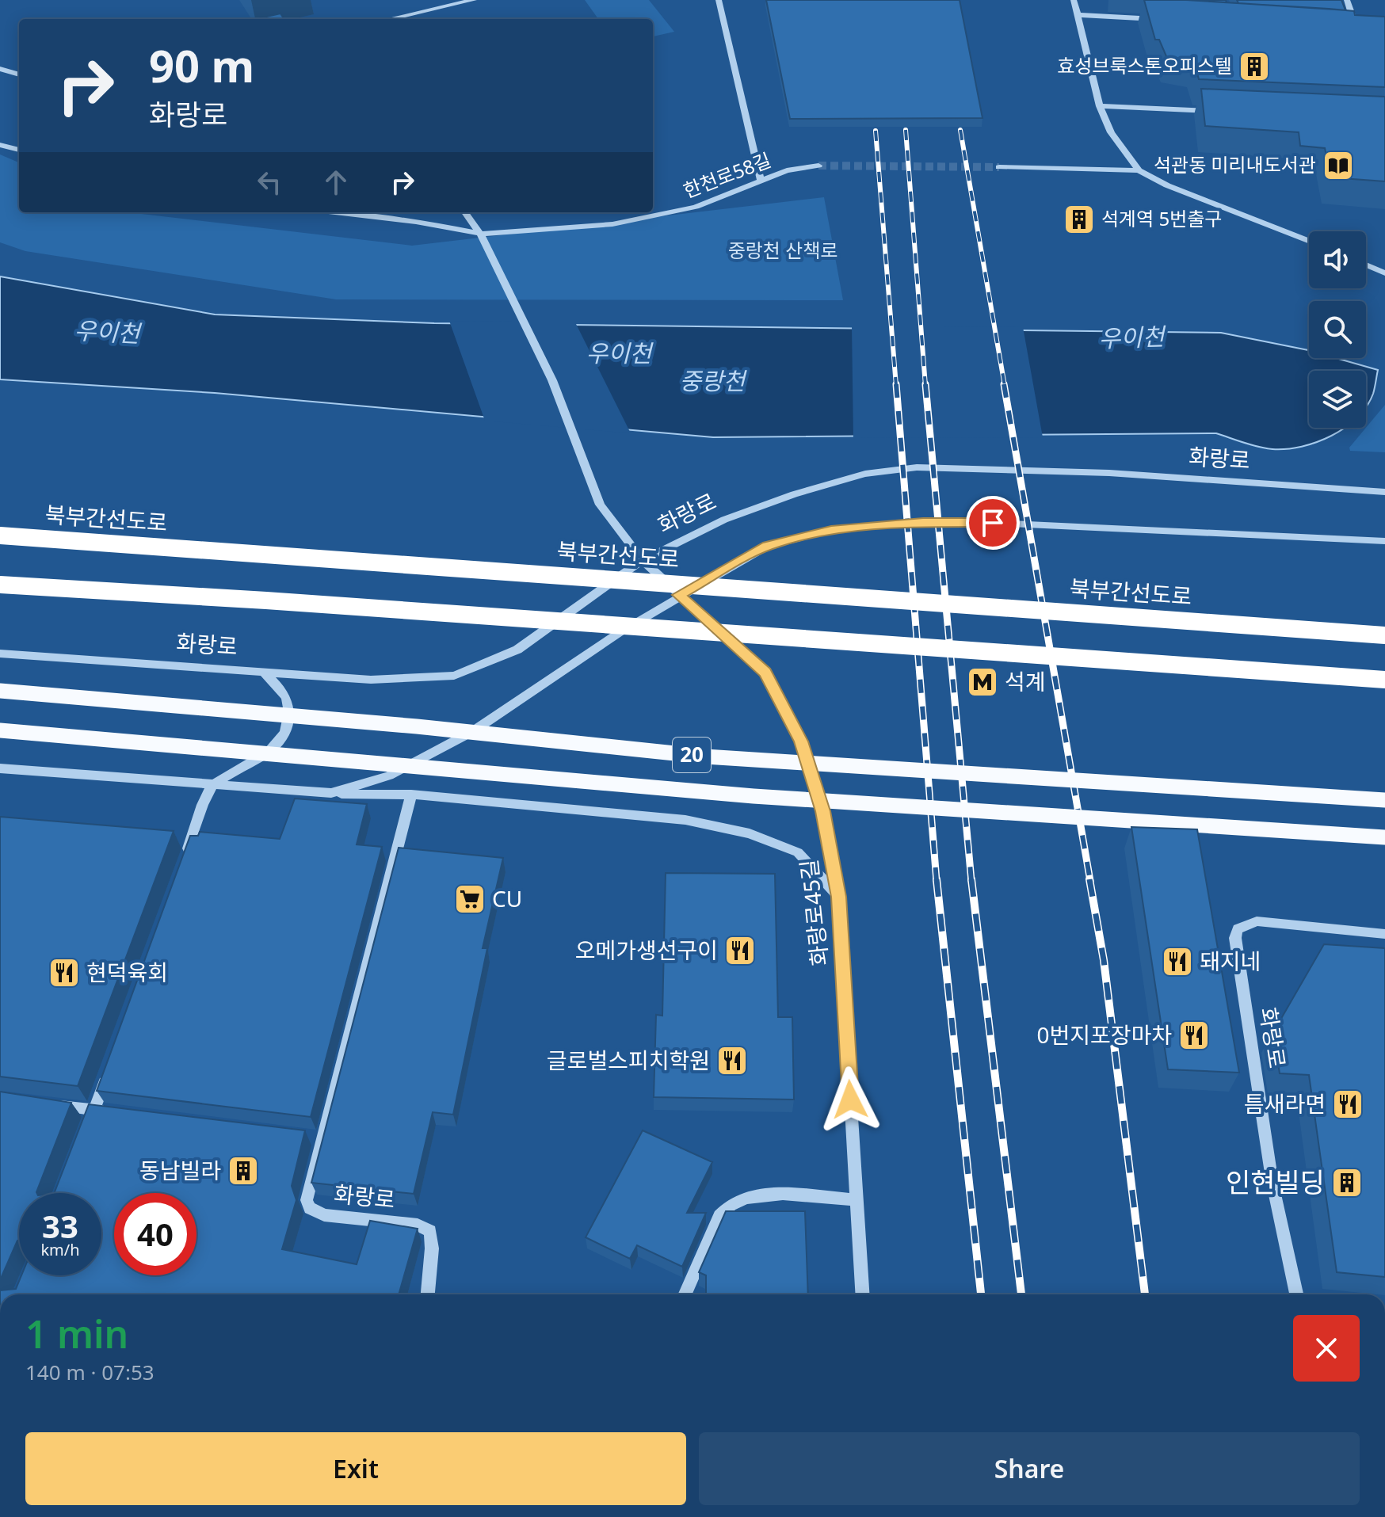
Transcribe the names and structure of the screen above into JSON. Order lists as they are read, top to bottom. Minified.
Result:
{"streets":{"highway":["북부간선도로"],"main road":["20"],"street":["한천로58길","화랑로","화랑로45길"]},"crossings":[["한천로58길","화랑로45길"],["화랑로","화랑로45길"]],"water":["우이천","중랑천"],"parks":["중랑천 산책로"],"places":{"building":["효성브룩스톤오피스텔","석계역 5번출구","동남빌라","인현빌딩"],"library":["석관동 미리내도서관"],"metro station":["석계"],"supermarket":["CU"],"restaurant":["오메가생선구이","돼지네","현덕육회","0번지포장마차","글로벌스피치학원","틈새라면"]},"page":{"turn":["90 m","화랑로"],"speed":"33 km/h","limit":"40","heading":["1 min","140 m · 07:53"],"buttons":["Exit","Share"]}}
